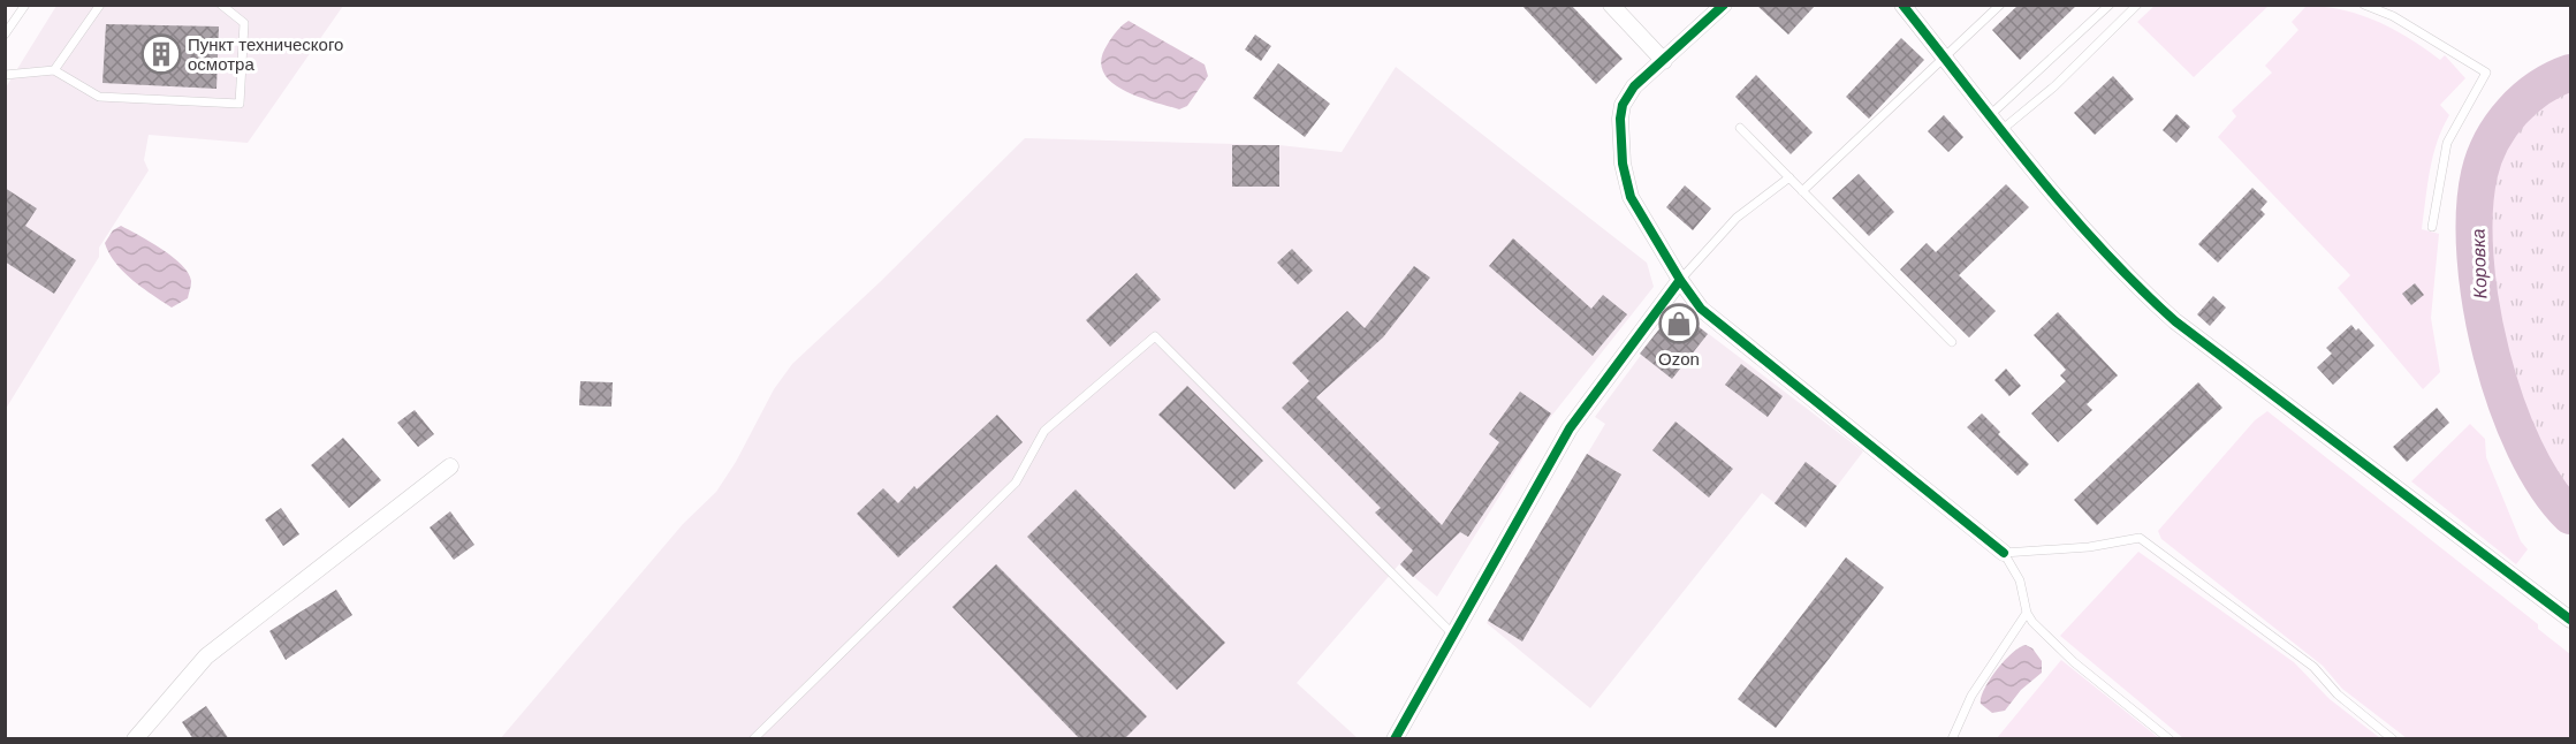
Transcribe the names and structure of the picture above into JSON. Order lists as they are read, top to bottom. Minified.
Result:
{"water":["Коровка"],"places":{"building":["Пункт технического осмотра"],"shop":["Ozon"]}}
